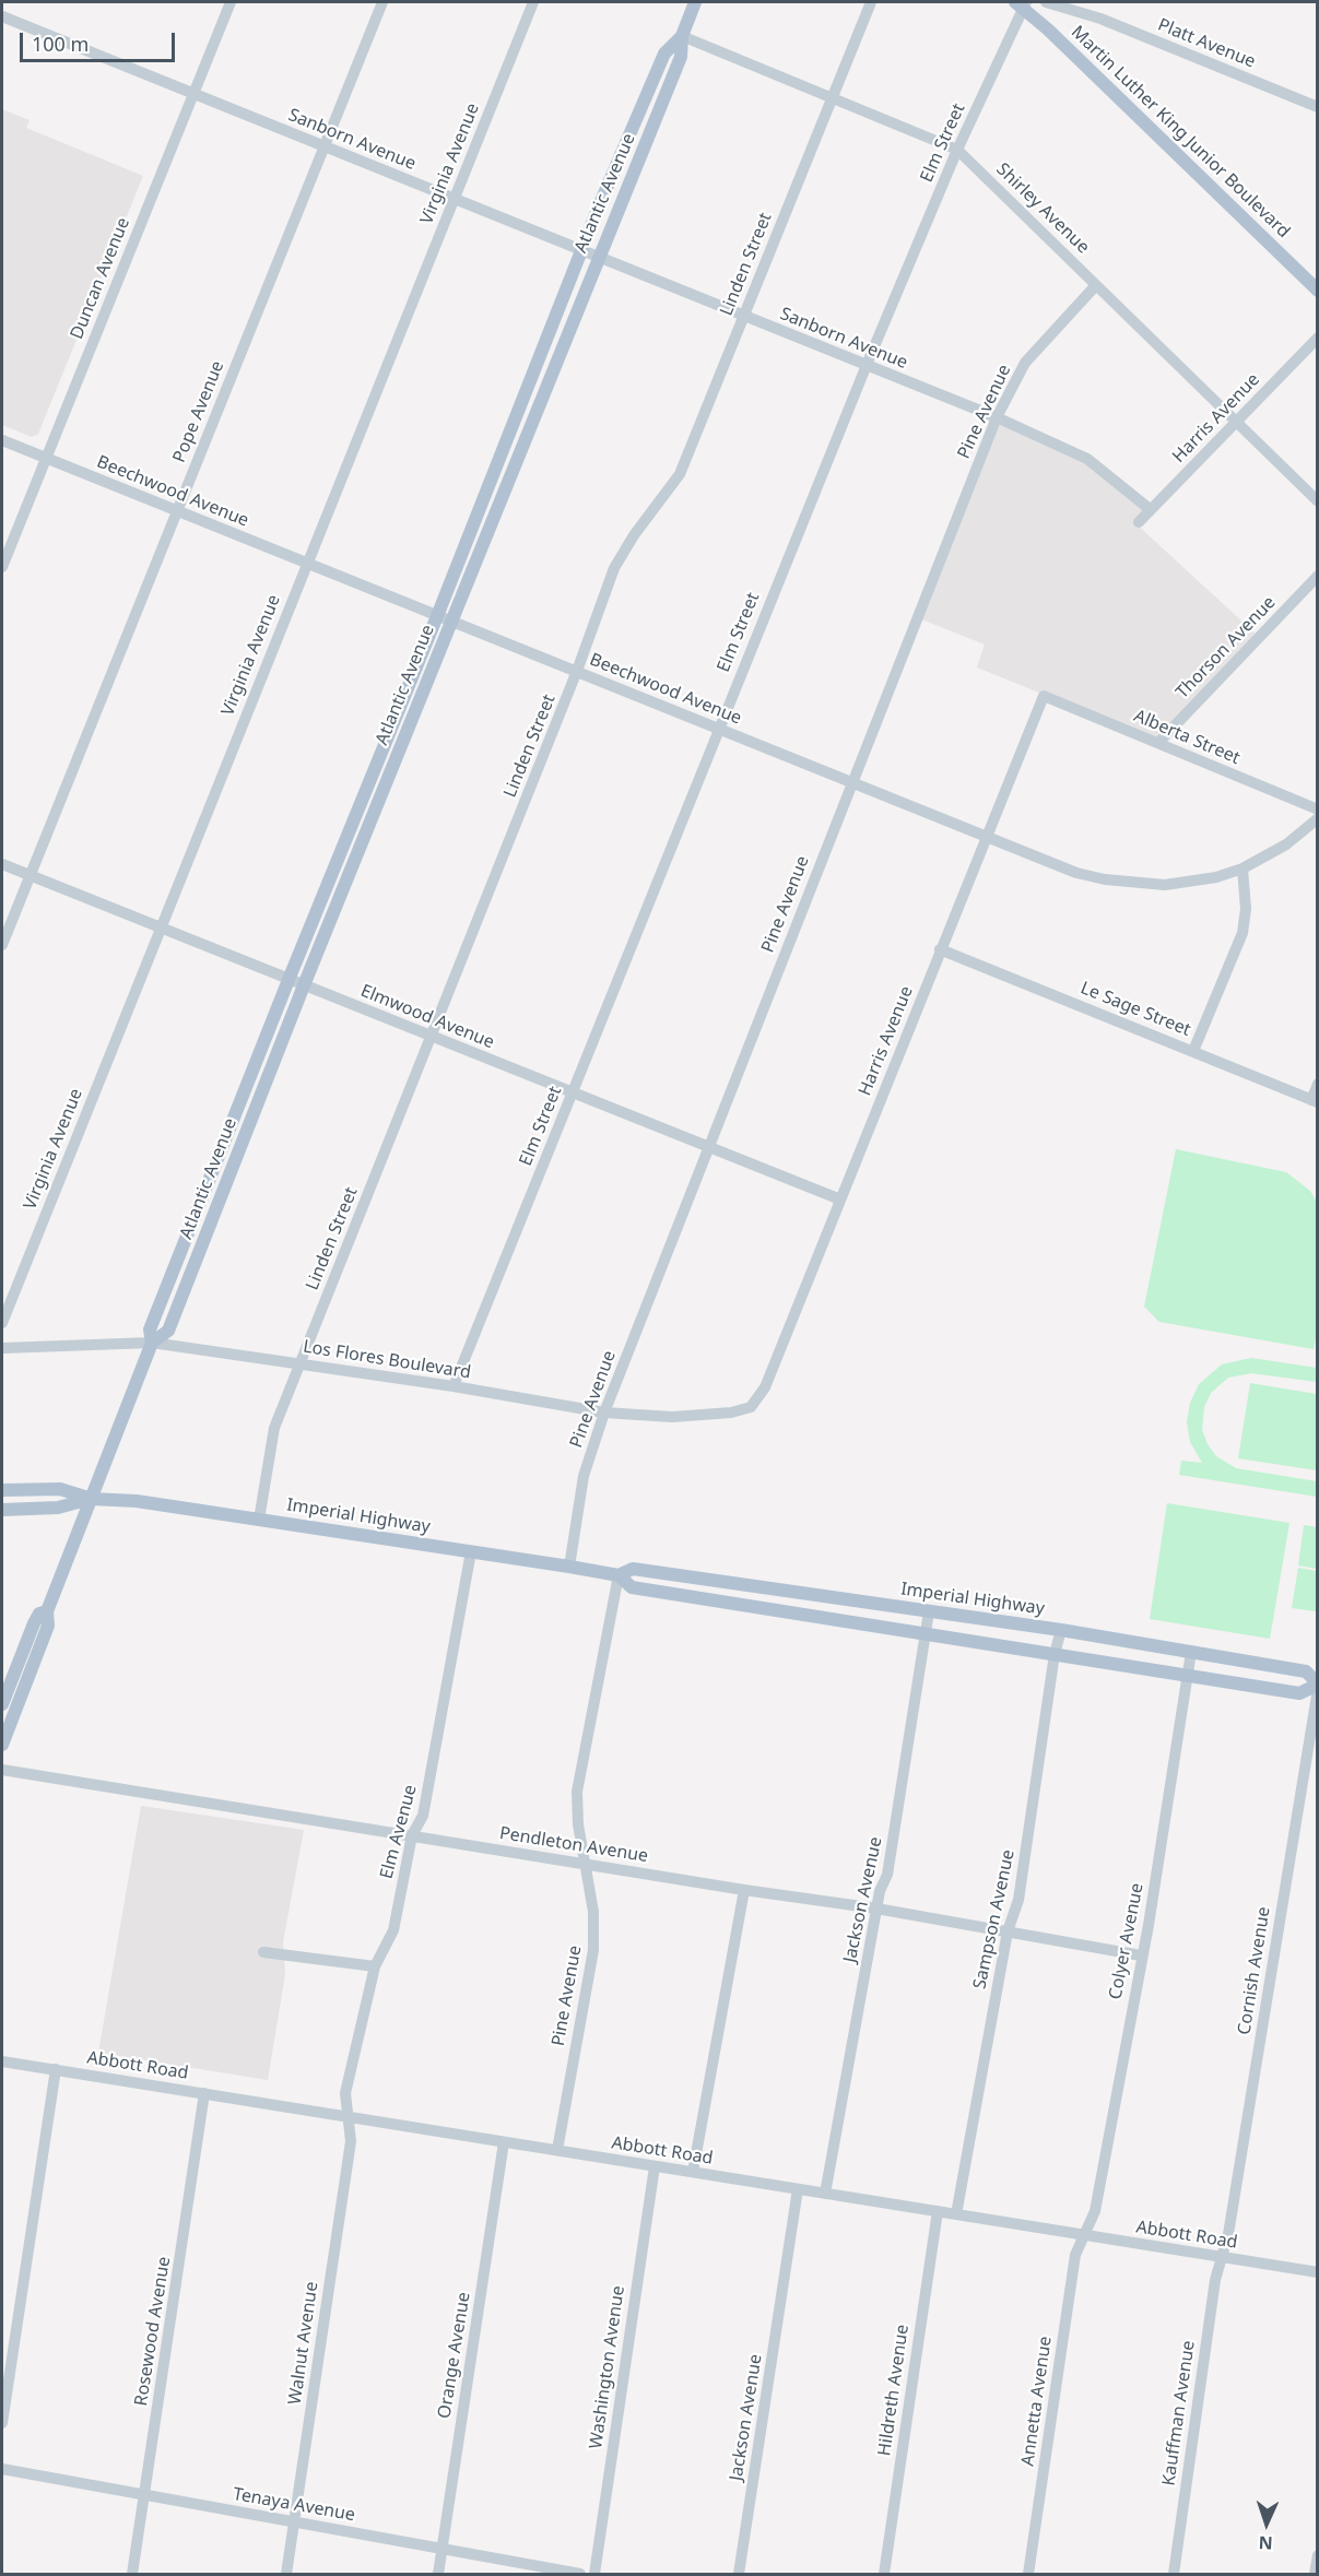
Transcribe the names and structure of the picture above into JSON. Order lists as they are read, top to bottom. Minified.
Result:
{"streets":{"main road":["Martin Luther King Junior Boulevard","Atlantic Avenue","Imperial Highway"],"street":["Platt Avenue","Sanborn Avenue","Elm Street","Virginia Avenue","Shirley Avenue","Linden Street","Duncan Avenue","Pope Avenue","Pine Avenue","Harris Avenue","Beechwood Avenue","Thorson Avenue","Alberta Street","Le Sage Street","Elmwood Avenue","Los Flores Boulevard","Elm Avenue","Pendleton Avenue","Jackson Avenue","Sampson Avenue","Colyer Avenue","Cornish Avenue","Abbott Road","Rosewood Avenue","Walnut Avenue","Orange Avenue","Washington Avenue","Hildreth Avenue","Annetta Avenue","Kauffman Avenue","Tenaya Avenue"]},"crossings":[["Martin Luther King Junior Boulevard","Elm Street"],["Sanborn Avenue","Elm Street"],["Sanborn Avenue","Virginia Avenue"],["Sanborn Avenue","Atlantic Avenue"],["Sanborn Avenue","Linden Street"],["Sanborn Avenue","Duncan Avenue"],["Sanborn Avenue","Pope Avenue"],["Sanborn Avenue","Pine Avenue"],["Sanborn Avenue","Harris Avenue"],["Elm Street","Shirley Avenue"],["Elm Street","Beechwood Avenue"],["Elm Street","Elmwood Avenue"],["Elm Street","Los Flores Boulevard"],["Virginia Avenue","Beechwood Avenue"],["Virginia Avenue","Elmwood Avenue"],["Atlantic Avenue","Shirley Avenue"],["Atlantic Avenue","Beechwood Avenue"],["Atlantic Avenue","Elmwood Avenue"],["Atlantic Avenue","Los Flores Boulevard"],["Atlantic Avenue","Imperial Highway"],["Shirley Avenue","Linden Street"],["Shirley Avenue","Pine Avenue"],["Shirley Avenue","Harris Avenue"],["Linden Street","Beechwood Avenue"],["Linden Street","Elmwood Avenue"],["Linden Street","Los Flores Boulevard"],["Linden Street","Imperial Highway"],["Duncan Avenue","Beechwood Avenue"],["Pope Avenue","Beechwood Avenue"],["Pope Avenue","Elmwood Avenue"],["Pine Avenue","Beechwood Avenue"],["Pine Avenue","Elmwood Avenue"],["Pine Avenue","Los Flores Boulevard"],["Pine Avenue","Imperial Highway"],["Pine Avenue","Pendleton Avenue"],["Pine Avenue","Abbott Road"],["Harris Avenue","Beechwood Avenue"],["Harris Avenue","Alberta Street"],["Harris Avenue","Le Sage Street"],["Harris Avenue","Elmwood Avenue"],["Harris Avenue","Los Flores Boulevard"],["Thorson Avenue","Alberta Street"],["Imperial Highway","Elm Avenue"],["Imperial Highway","Jackson Avenue"],["Imperial Highway","Sampson Avenue"],["Imperial Highway","Colyer Avenue"],["Imperial Highway","Cornish Avenue"],["Elm Avenue","Pendleton Avenue"],["Elm Avenue","Abbott Road"],["Elm Avenue","Walnut Avenue"],["Pendleton Avenue","Jackson Avenue"],["Pendleton Avenue","Sampson Avenue"],["Pendleton Avenue","Colyer Avenue"],["Jackson Avenue","Abbott Road"],["Sampson Avenue","Abbott Road"],["Colyer Avenue","Abbott Road"],["Colyer Avenue","Annetta Avenue"],["Cornish Avenue","Abbott Road"],["Cornish Avenue","Kauffman Avenue"],["Abbott Road","Rosewood Avenue"],["Abbott Road","Walnut Avenue"],["Abbott Road","Orange Avenue"],["Abbott Road","Washington Avenue"],["Abbott Road","Hildreth Avenue"],["Abbott Road","Annetta Avenue"],["Abbott Road","Kauffman Avenue"],["Rosewood Avenue","Tenaya Avenue"],["Walnut Avenue","Tenaya Avenue"],["Orange Avenue","Tenaya Avenue"]],"scale_bar":"100 m","north":"bottom"}
